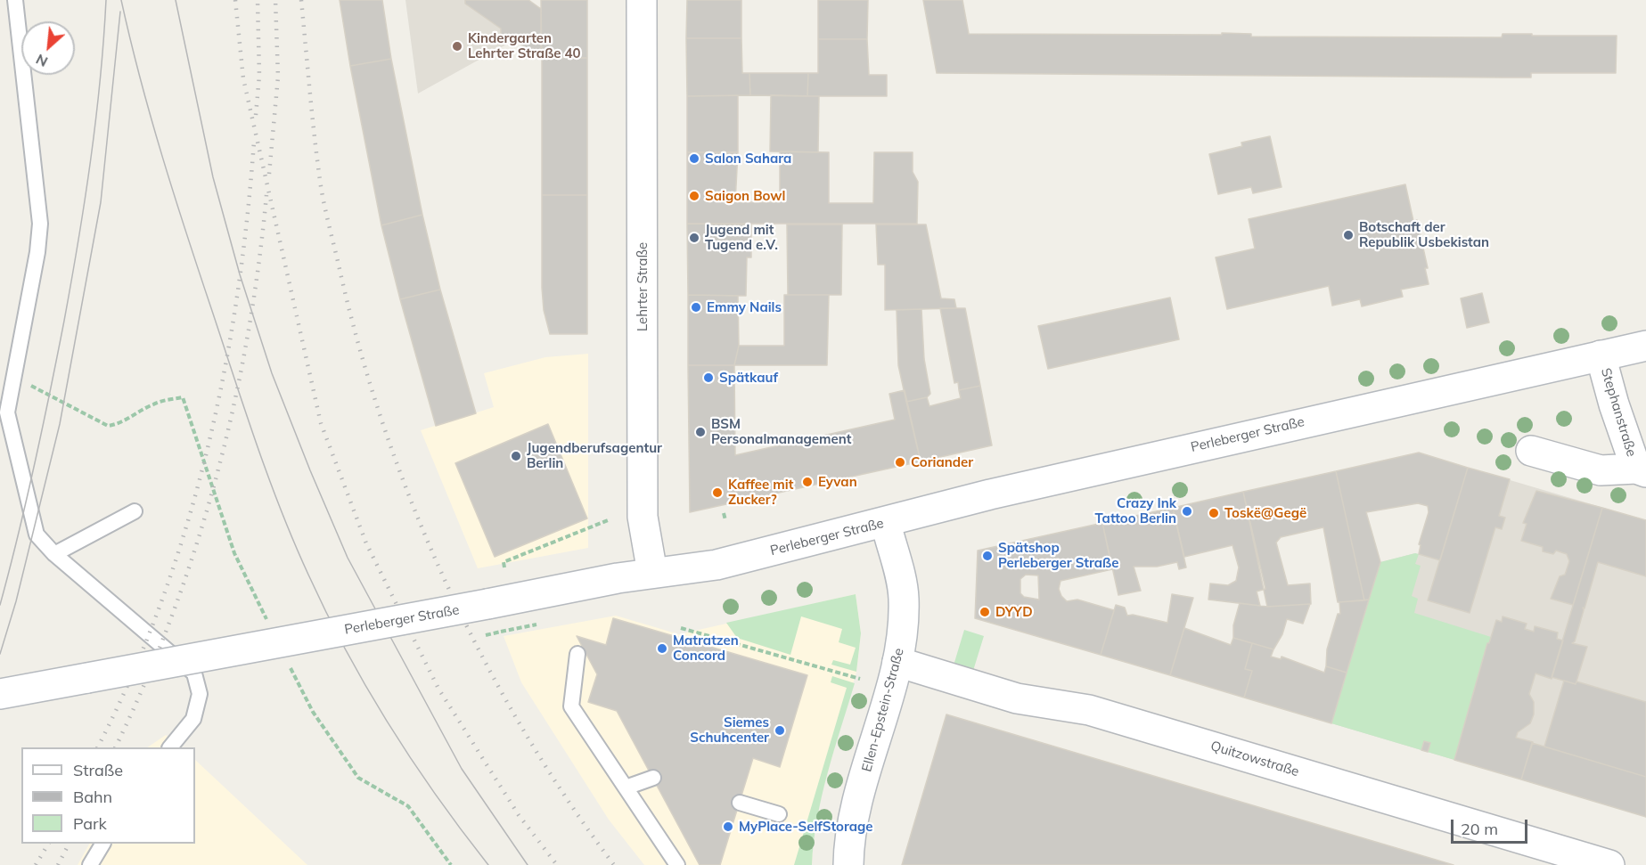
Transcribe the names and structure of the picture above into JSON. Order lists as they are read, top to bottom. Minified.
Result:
{"streets":{"main road":["Lehrter Straße","Stephanstraße","Perleberger Straße","Ellen-Epstein-Straße","Quitzowstraße"]},"crossings":[["Lehrter Straße","Perleberger Straße"],["Stephanstraße","Perleberger Straße"],["Perleberger Straße","Ellen-Epstein-Straße"],["Ellen-Epstein-Straße","Quitzowstraße"]],"places":["Kindergarten Lehrter Straße 40","Salon Sahara","Saigon Bowl","Botschaft der Republik Usbekistan","Jugend mit Tugend e.V.","Emmy Nails","Spätkauf","BSM Personalmanagement","Jugendberufsagentur Berlin","Coriander","Eyvan","Kaffee mit Zucker?","Crazy Ink Tattoo Berlin","Toskë@Gegë","Spätshop Perleberger Straße","DYYD","Matratzen Concord","Siemes Schuhcenter","MyPlace-SelfStorage"],"legend":["Straße","Bahn","Park"],"scale_bar":"20 m","north":"bottom left"}
